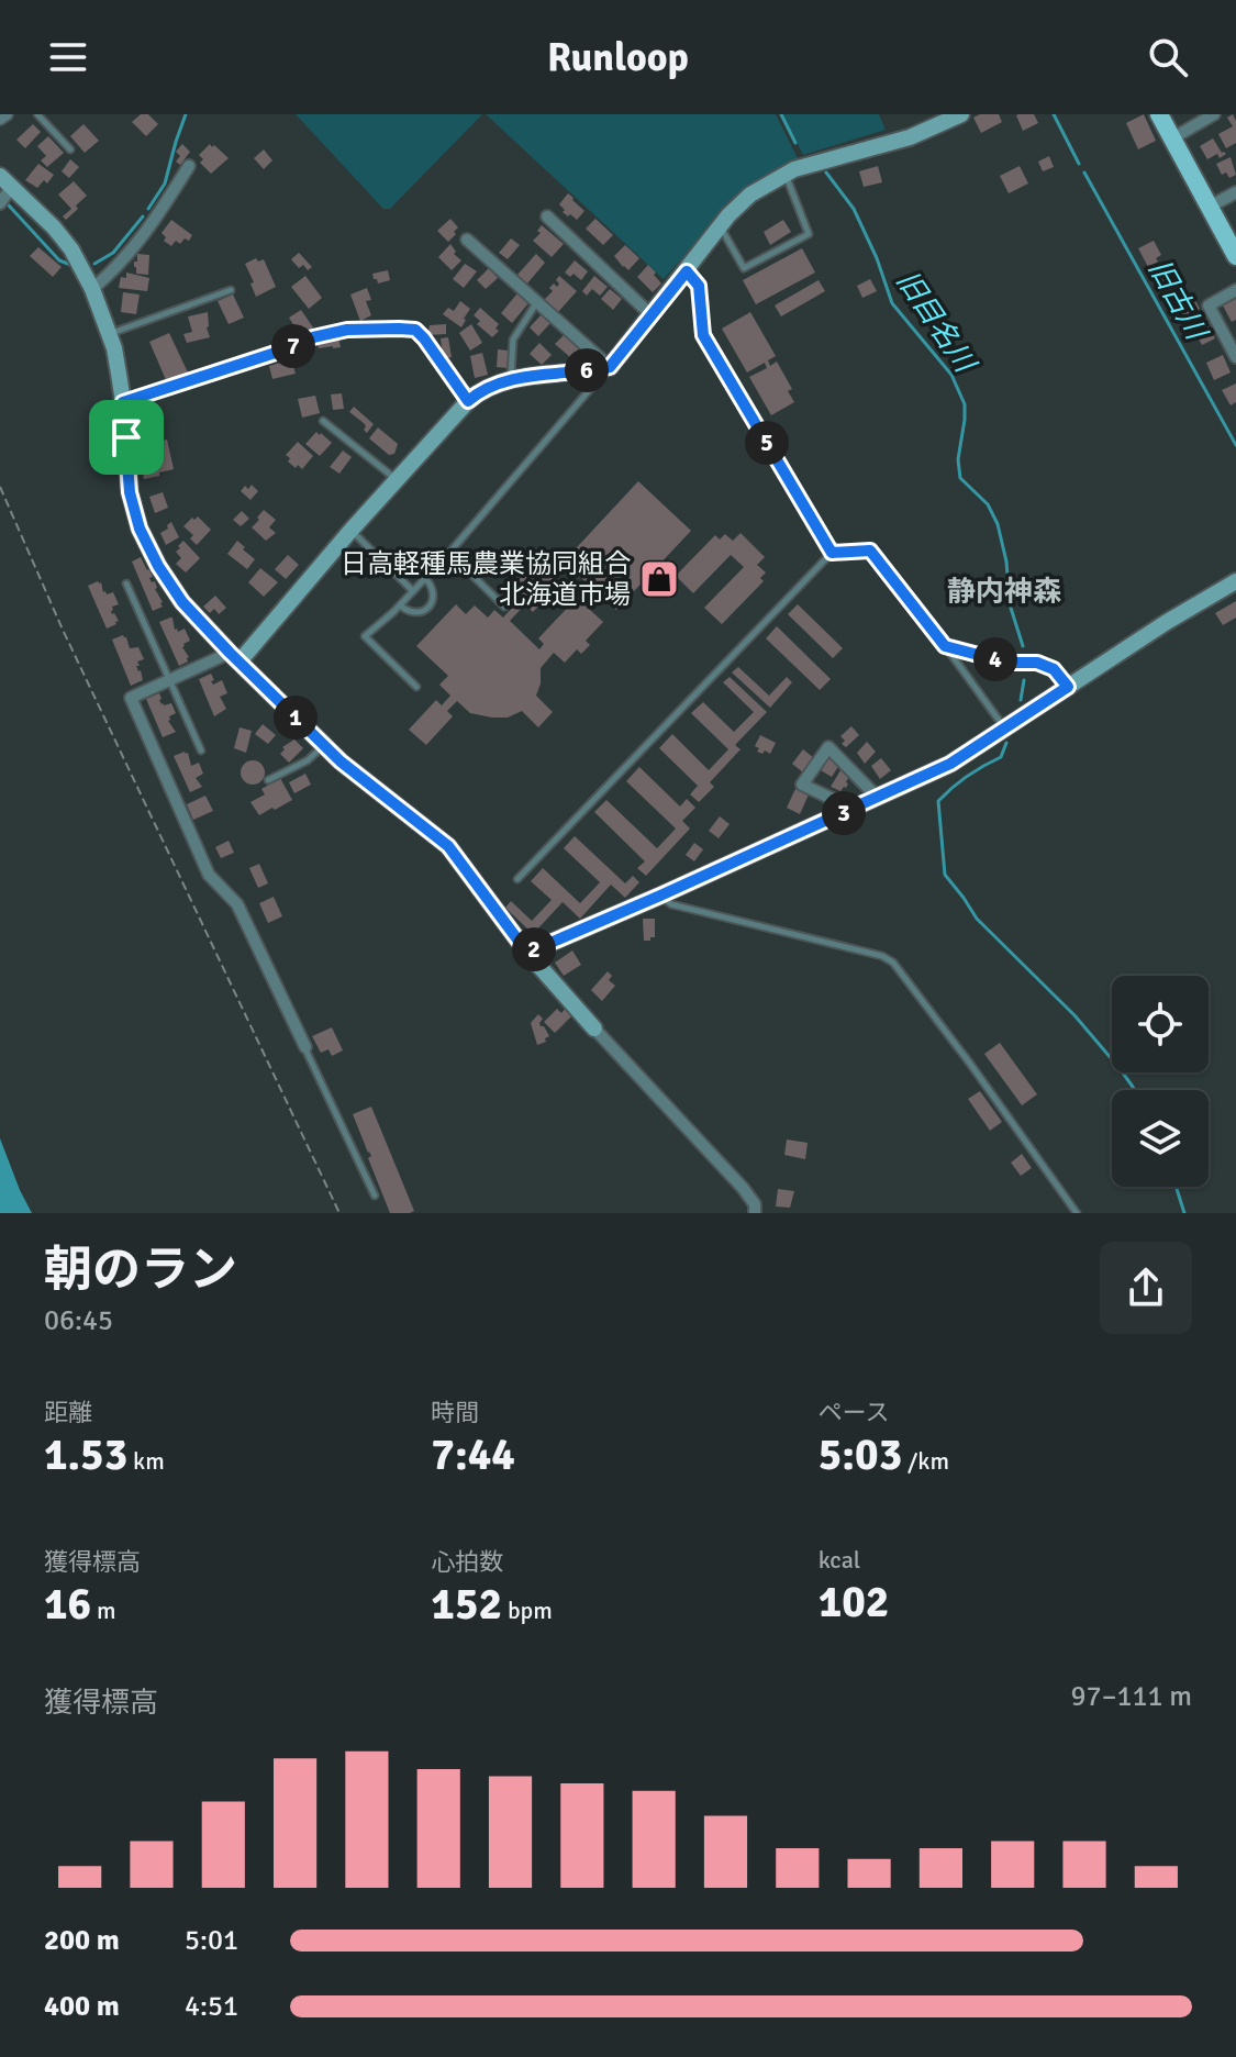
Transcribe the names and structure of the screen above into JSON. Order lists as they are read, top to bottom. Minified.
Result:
{"districts":["静内神森"],"water":["旧古川","旧目名川"],"places":{"shop":["日高軽種馬農業協同組合 北海道市場"]},"page":{"header":"Runloop","pins":["7","6","5","4","1","3","2"],"heading":["朝のラン","06:45"],"stats":[["距離","1.53 km"],["時間","7:44"],["ペース","5:03 /km"],["獲得標高","16 m"],["心拍数","152 bpm"],["kcal","102"]],"chart":["獲得標高","97–111 m"],"list":[{"name":"200 m","note":"5:01"},{"name":"400 m","note":"4:51"}]}}
